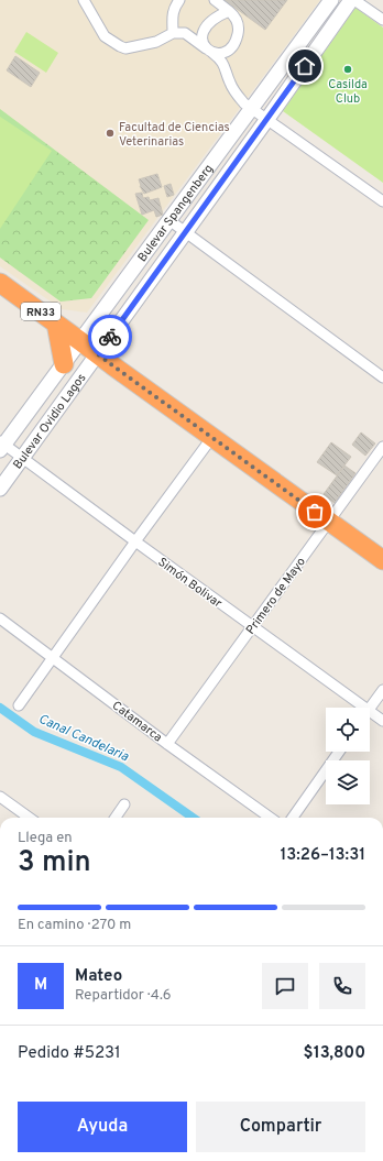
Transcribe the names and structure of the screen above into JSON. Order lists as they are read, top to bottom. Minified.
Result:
{"streets":{"highway":["RN33"],"main road":["Bulevar Spangenberg","Bulevar Ovidio Lagos"],"street":["Simón Bolivar","Primero de Mayo","Catamarca"]},"crossings":[["Bulevar Spangenberg","RN33"],["Bulevar Spangenberg","Bulevar Ovidio Lagos"],["RN33","Bulevar Ovidio Lagos"],["RN33","Primero de Mayo"],["Bulevar Ovidio Lagos","Simón Bolivar"],["Simón Bolivar","Primero de Mayo"],["Primero de Mayo","Catamarca"]],"water":["Canal Candelaria"],"places":["Casilda Club","Facultad de Ciencias Veterinarias"],"page":{"heading":["3 min","Llega en","13:26–13:31"],"panel":["Mateo","Repartidor · 4.6","Pedido #5231","$13,800"],"bar":"En camino · 270 m","round":"M","buttons":["Ayuda","Compartir"]}}
